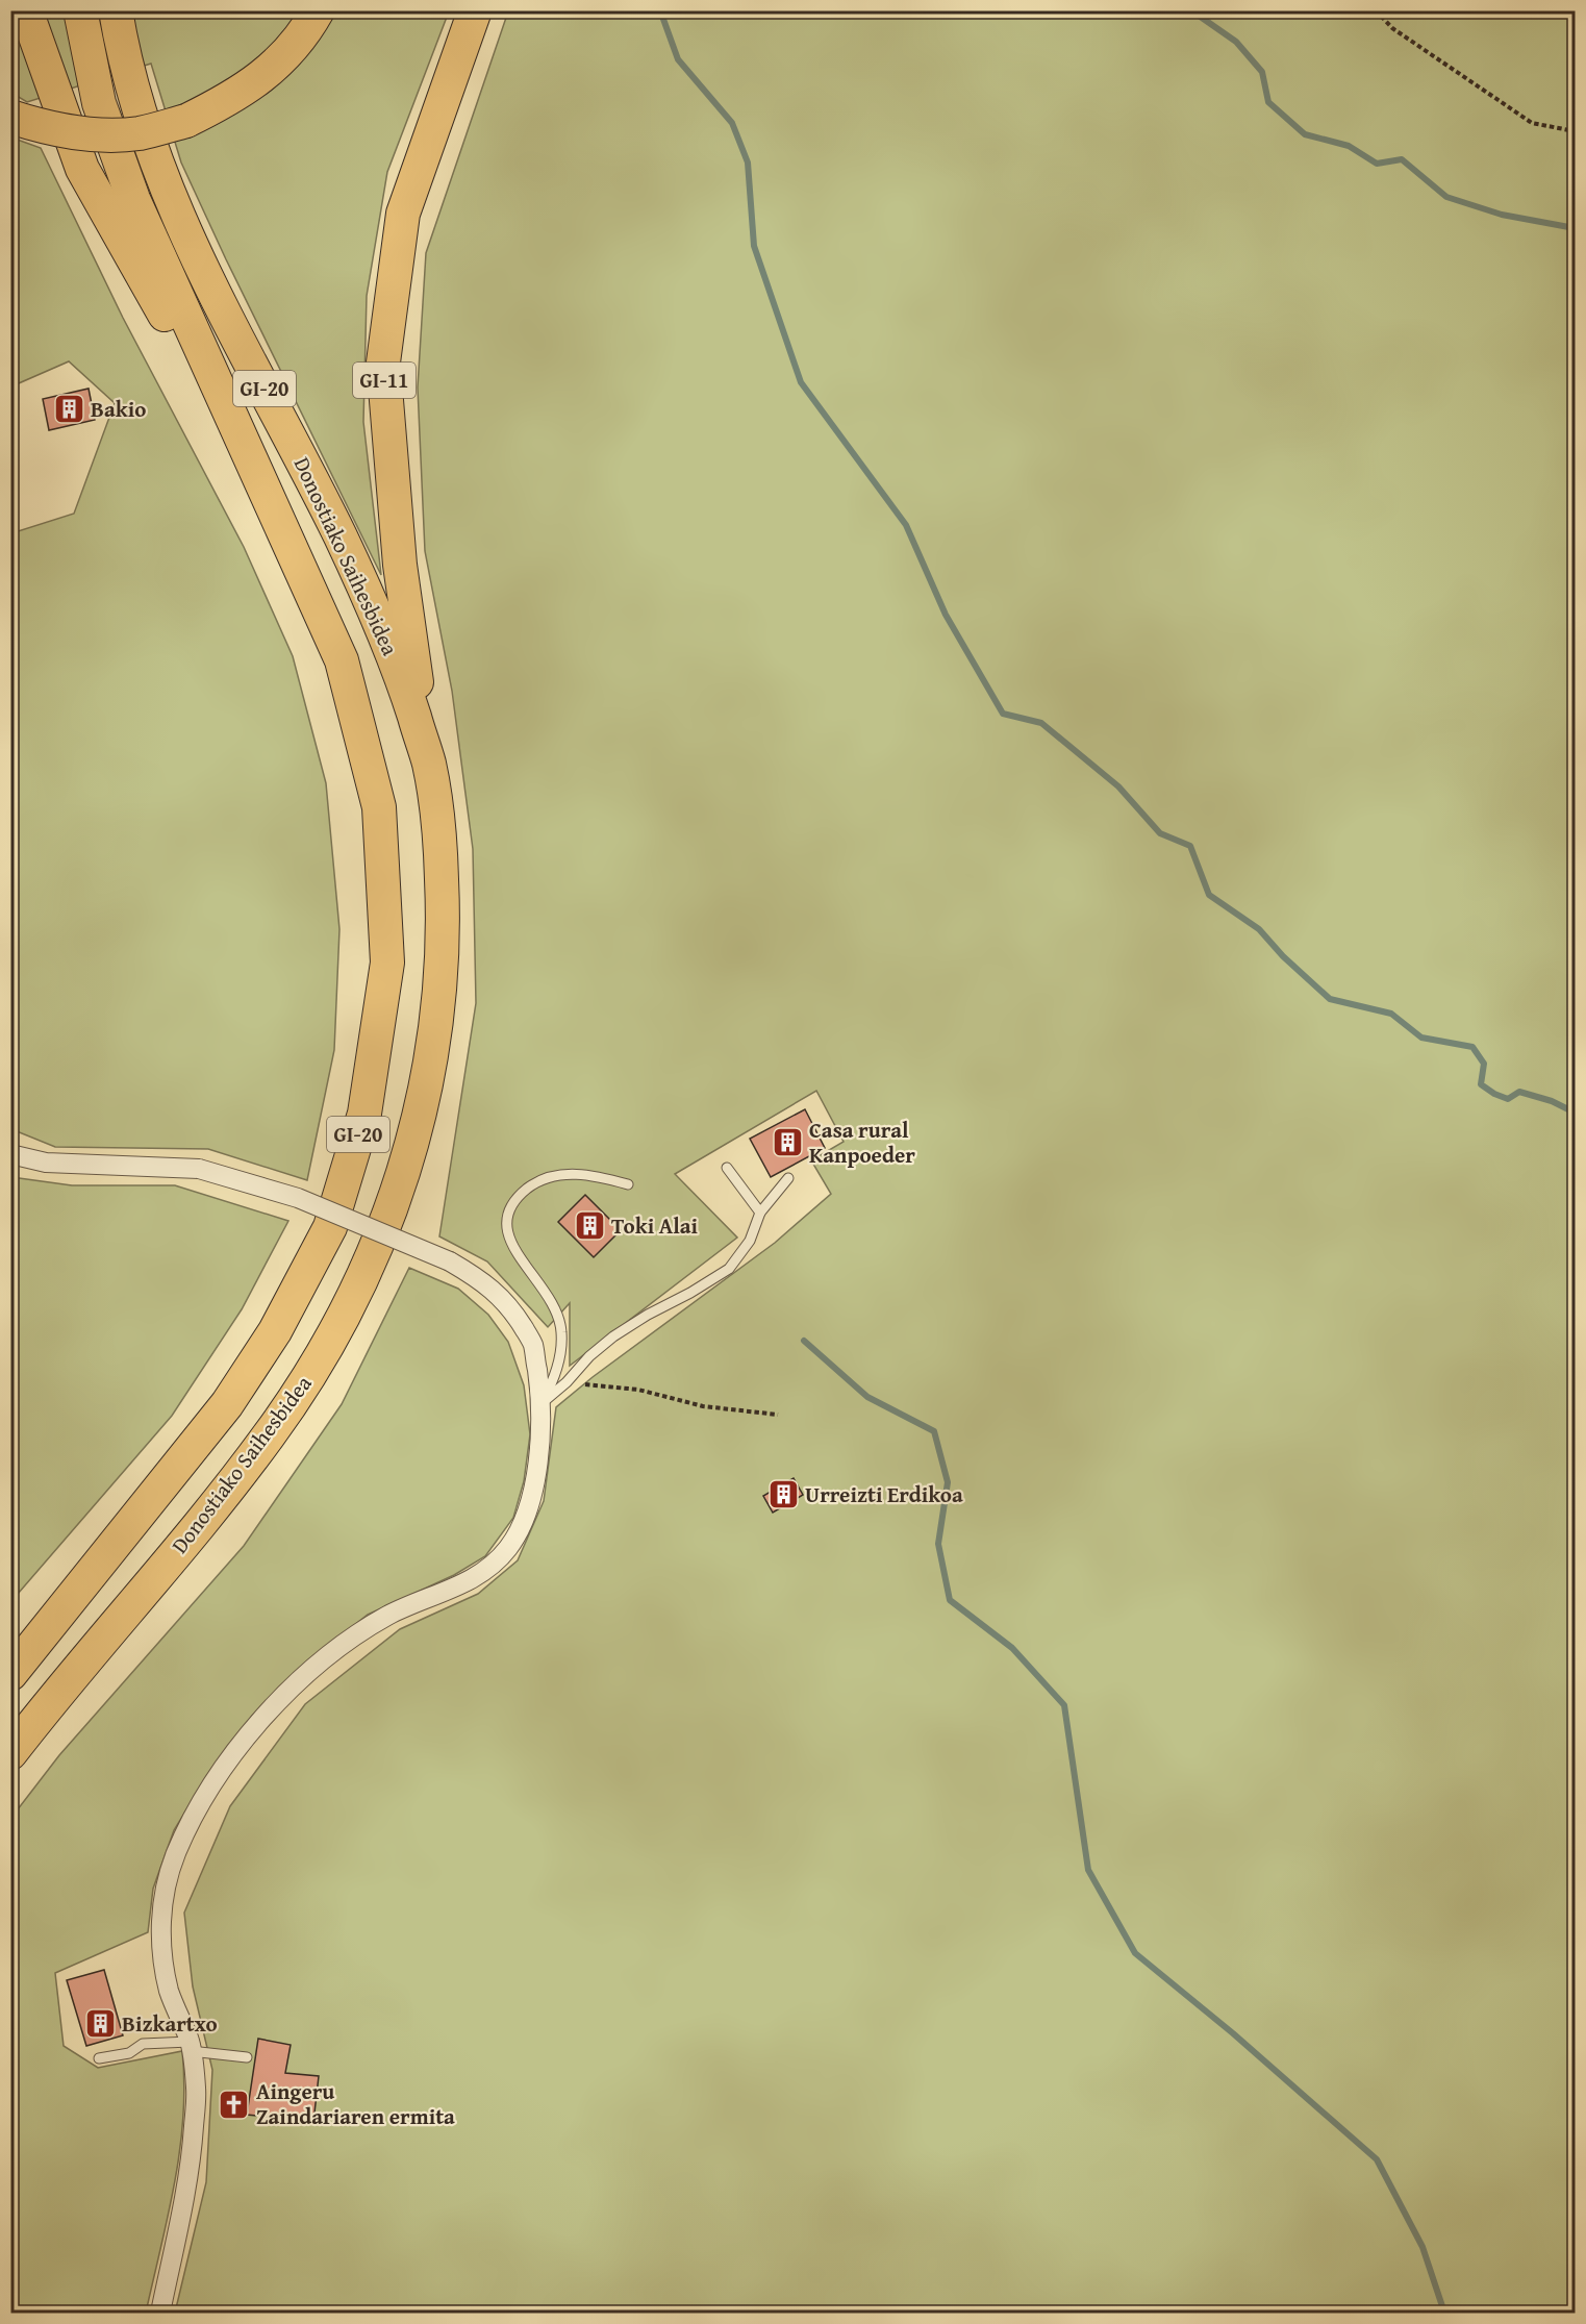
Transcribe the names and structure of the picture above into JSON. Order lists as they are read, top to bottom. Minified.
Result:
{"streets":{"highway":["GI-11","GI-20","Donostiako Saihesbidea"]},"crossings":[["GI-11","Donostiako Saihesbidea"]],"places":{"building":["Bakio","Casa rural Kanpoeder","Toki Alai","Urreizti Erdikoa","Bizkartxo"],"church":["Aingeru Zaindariaren ermita"]}}
